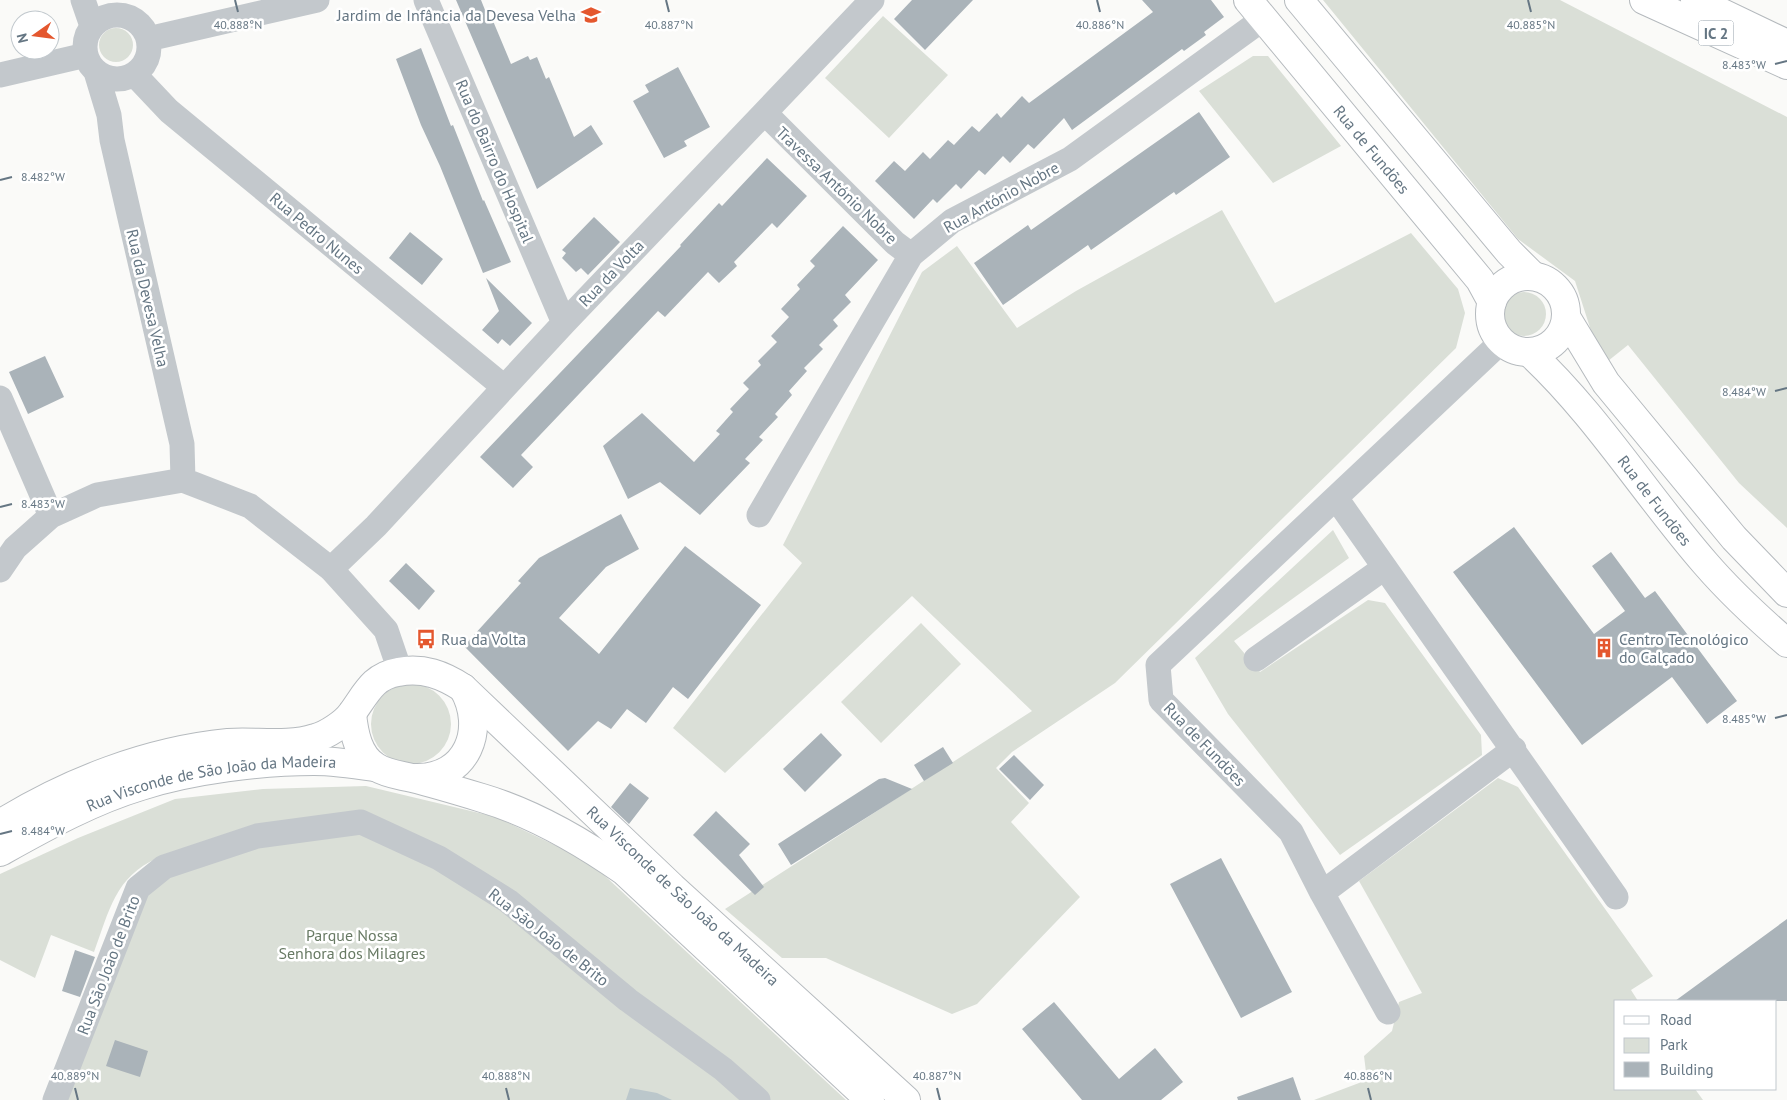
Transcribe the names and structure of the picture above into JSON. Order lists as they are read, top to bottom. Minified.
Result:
{"streets":{"main road":["IC 2","Rua de Fundões","Rua Visconde de São João da Madeira"],"street":["Rua do Bairro do Hospital","Travessa António Nobre","Rua António Nobre","Rua Pedro Nunes","Rua da Volta","Rua da Devesa Velha","Rua São João de Brito"]},"crossings":[["Rua de Fundões","Rua António Nobre"],["Rua do Bairro do Hospital","Rua da Volta"],["Travessa António Nobre","Rua António Nobre"],["Travessa António Nobre","Rua da Volta"],["Rua Pedro Nunes","Rua da Volta"],["Rua Pedro Nunes","Rua da Devesa Velha"]],"parks":["Parque Nossa Senhora dos Milagres"],"places":{"school or university":["Jardim de Infância da Devesa Velha"],"bus stop":["Rua da Volta"],"building":["Centro Tecnológico do Calçado"]},"legend":["Road","Park","Building"],"north":"left","coordinates":["40.888°N","40.887°N","40.886°N","40.885°N","8.483°W","8.482°W","8.484°W","8.485°W","40.889°N"]}
